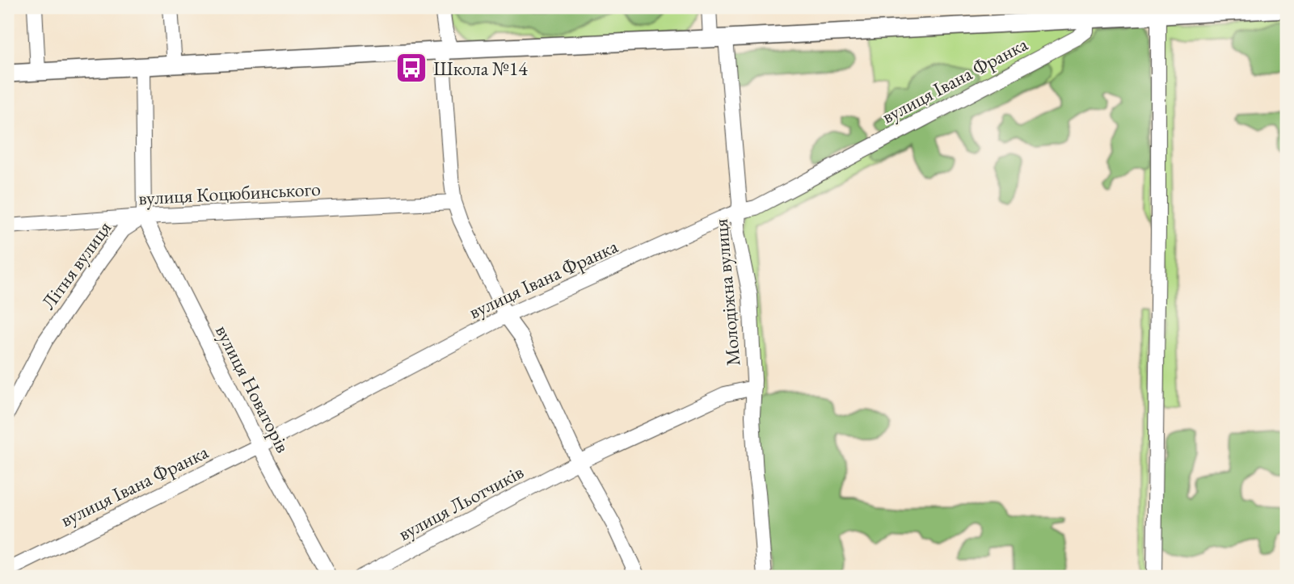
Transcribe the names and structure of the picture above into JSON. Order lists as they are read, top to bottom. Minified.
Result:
{"streets":{"street":["вулиця Івана Франка","вулиця Коцюбинського","Літня вулиця","Молодіжна вулиця","вулиця Новаторів","вулиця Льотчиків"]},"crossings":[["вулиця Івана Франка","Молодіжна вулиця"],["вулиця Івана Франка","вулиця Новаторів"],["вулиця Коцюбинського","Літня вулиця"],["вулиця Коцюбинського","вулиця Новаторів"],["Літня вулиця","вулиця Новаторів"],["Молодіжна вулиця","вулиця Льотчиків"]],"places":{"bus stop":["Школа №14"]}}
